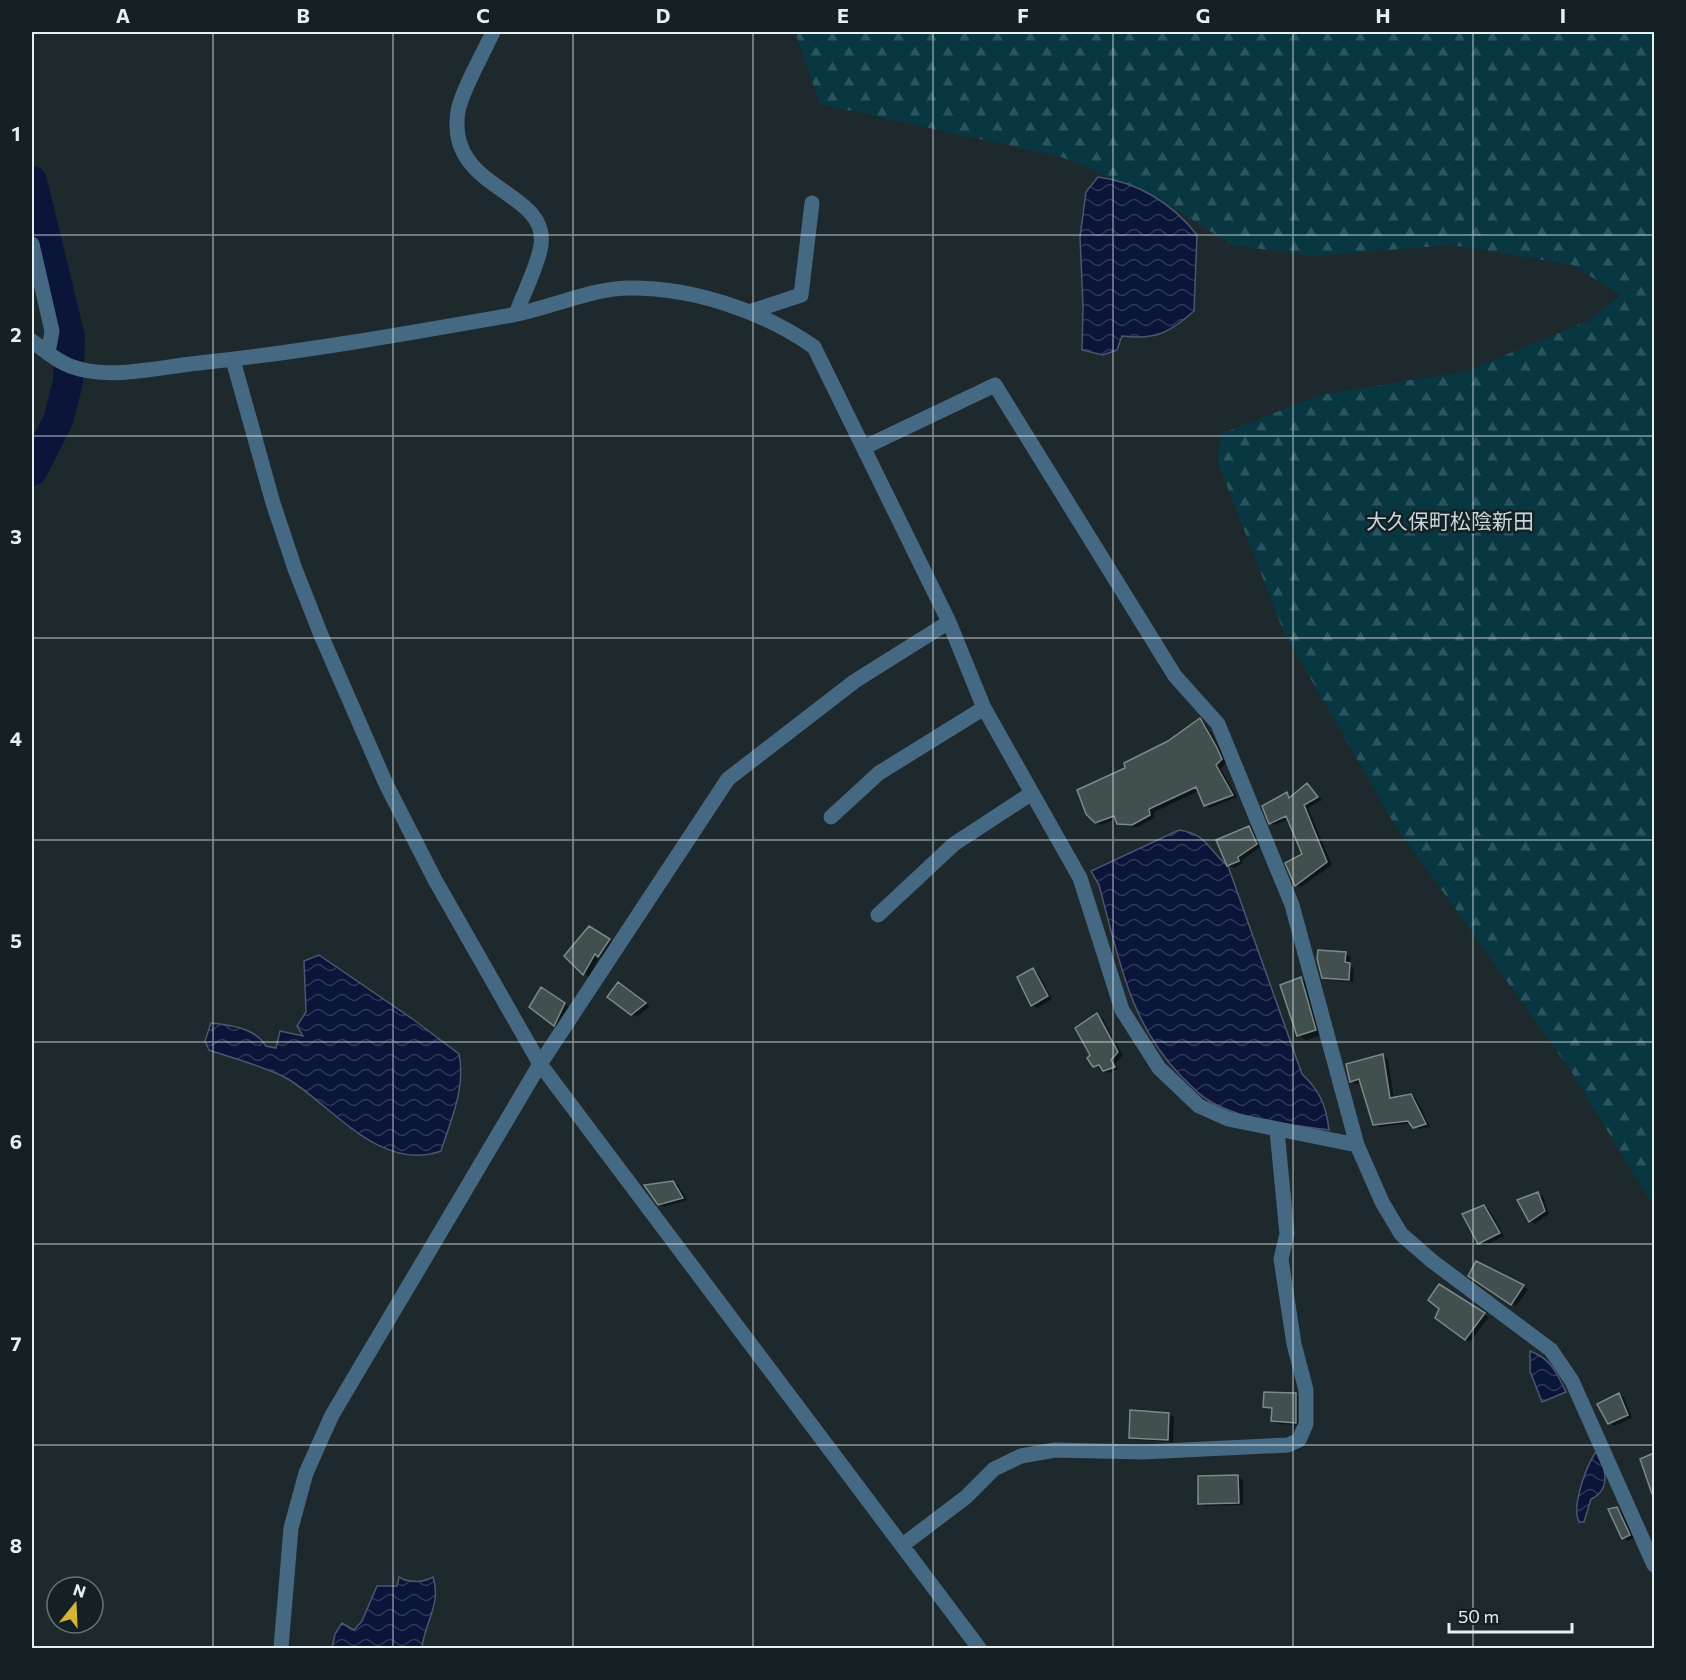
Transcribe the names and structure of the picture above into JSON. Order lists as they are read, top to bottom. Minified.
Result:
{"districts":["大久保町松陰新田"],"scale_bar":"50 m","north":"top","grid":{"columns":["A","B","C","D","E","F","G","H","I"],"rows":["1","2","3","4","5","6","7","8"]}}
